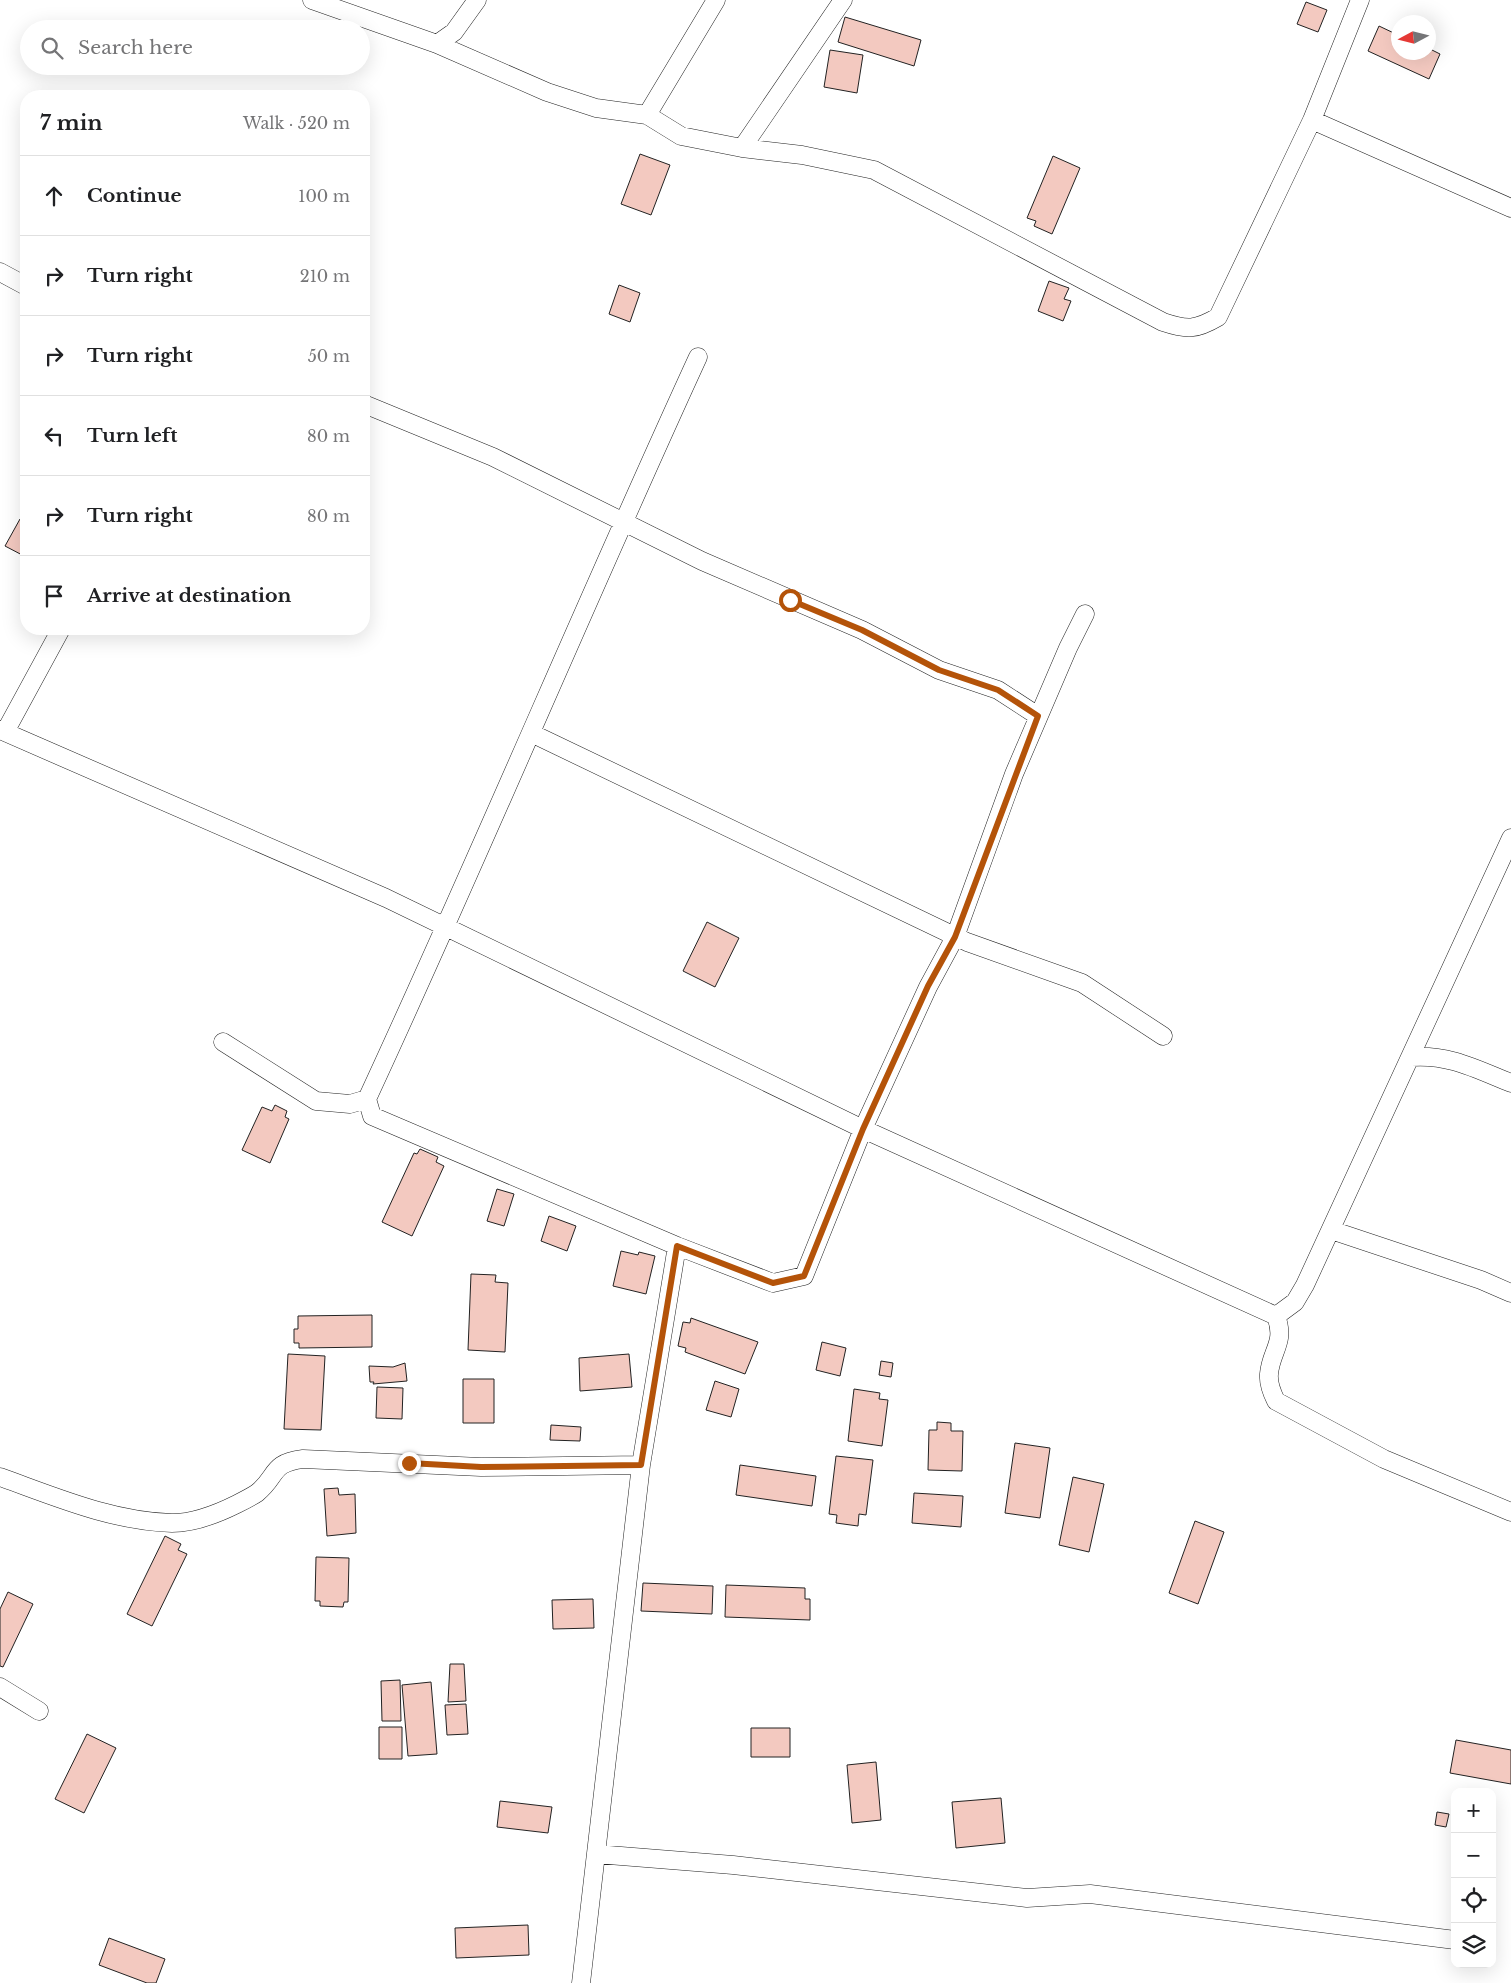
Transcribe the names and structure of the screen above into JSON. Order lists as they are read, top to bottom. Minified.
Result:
{"north":"left","page":{"search":"Search here","heading":["7 min","Walk · 520 m"],"list":[["Continue","100 m"],["Turn right","210 m"],["Turn right","50 m"],["Turn left","80 m"],["Turn right","80 m"],"Arrive at destination"],"map_buttons":["+","−"]}}
